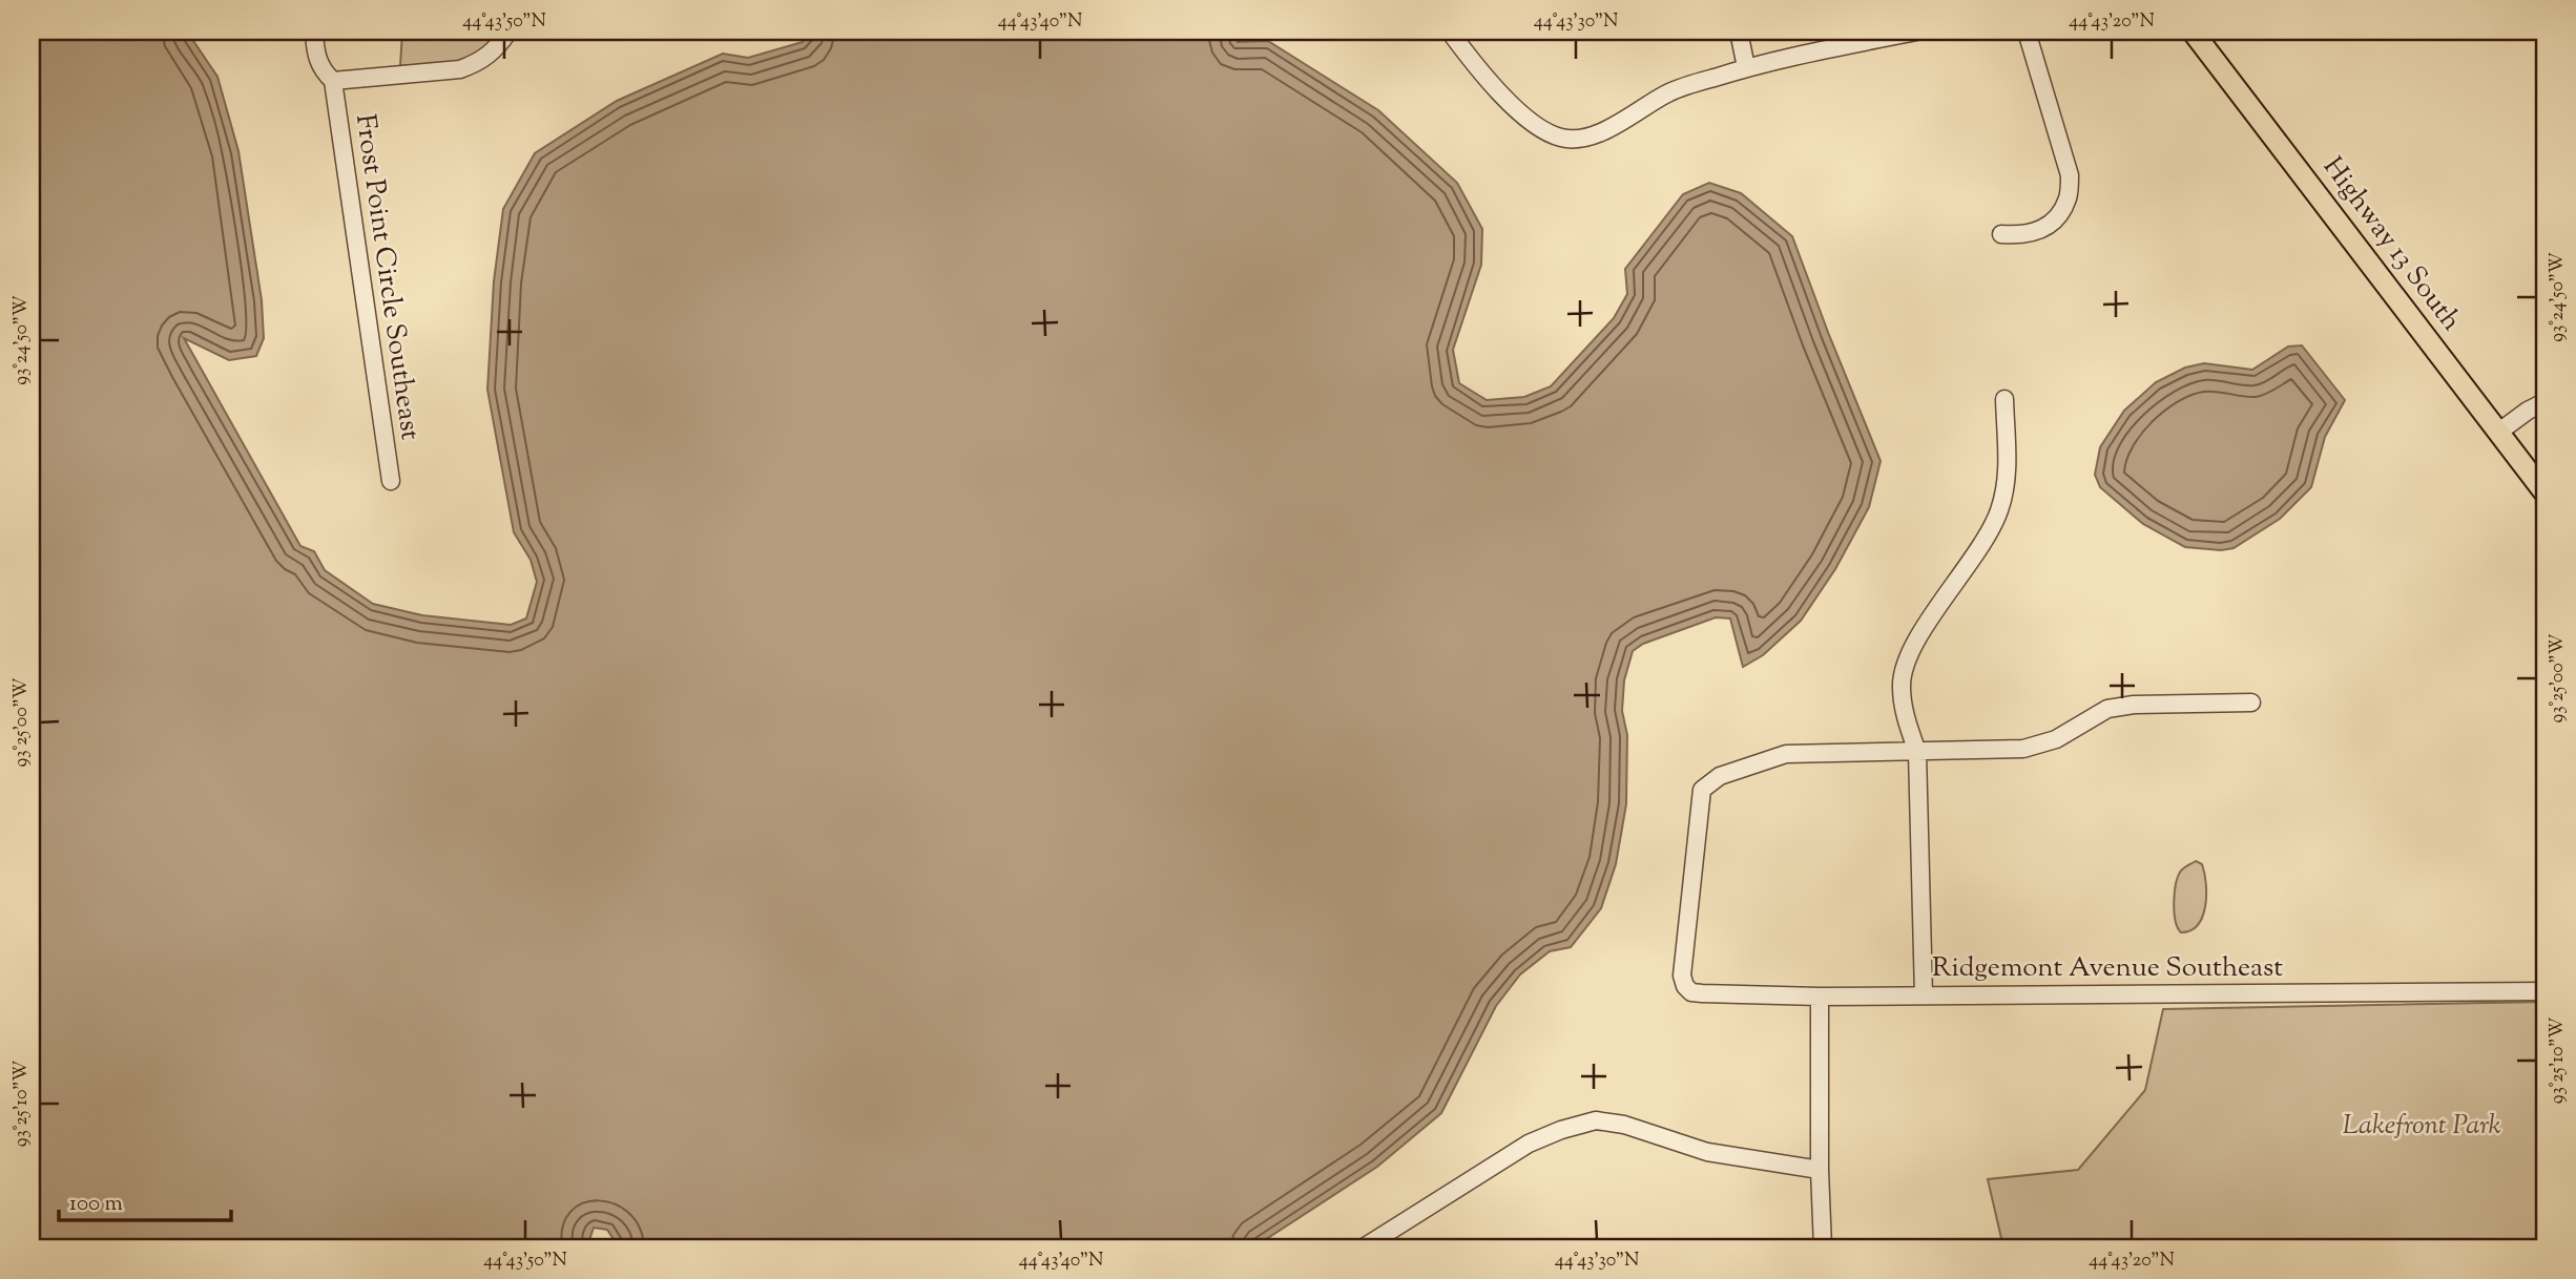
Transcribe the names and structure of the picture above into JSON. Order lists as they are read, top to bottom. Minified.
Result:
{"streets":{"main road":["Highway 13 South"],"street":["Frost Point Circle Southeast","Ridgemont Avenue Southeast"]},"parks":["Lakefront Park"],"scale_bar":"100 m","coordinates":["44°43'50\"N","44°43'40\"N","44°43'30\"N","44°43'20\"N","93°24'50\"W","93°25'00\"W","93°25'10\"W"]}
